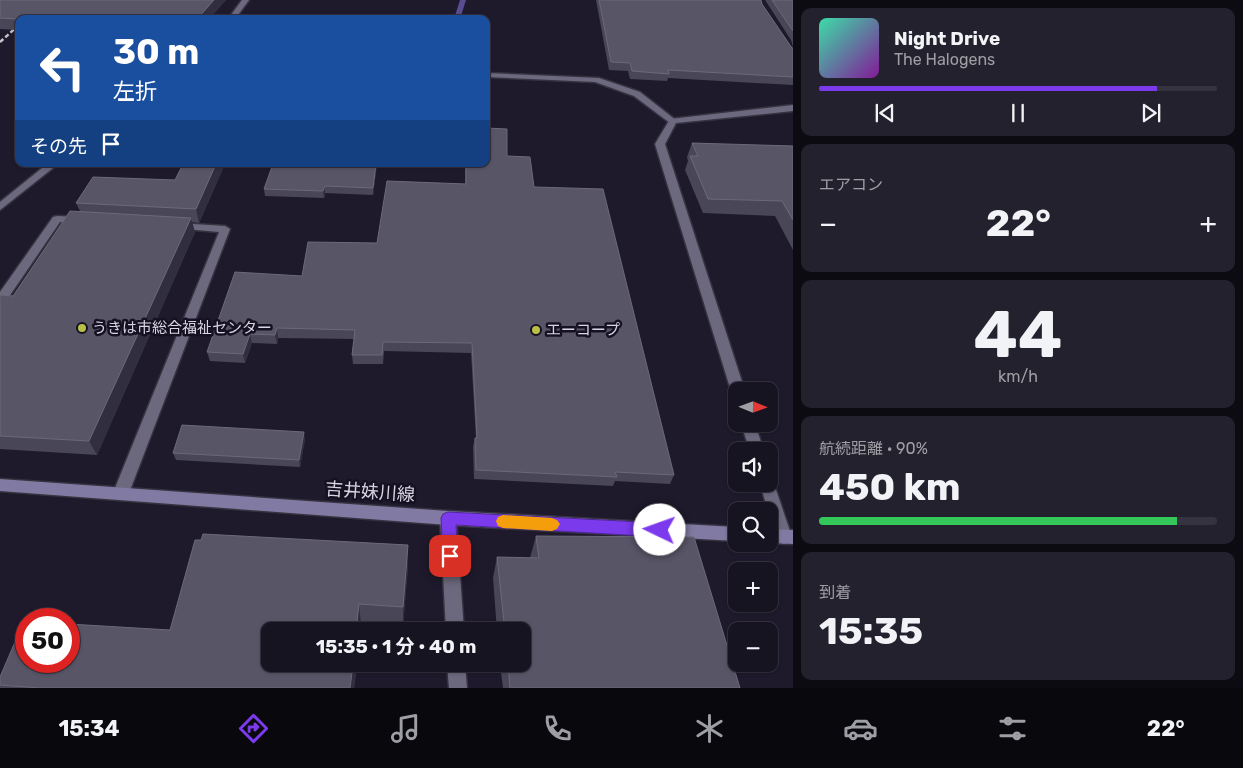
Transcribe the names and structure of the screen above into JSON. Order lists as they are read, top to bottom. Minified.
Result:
{"streets":{"main road":["吉井妹川線"]},"places":["うきは市総合福祉センター","エーコープ"],"north":"right","page":{"turn":["30 m","左折"],"song":["Night Drive","The Halogens"],"then":"その先","tile":["エアコン",["44","km/h"],["航続距離 · 90%","450 km"],["到着","15:35"]],"heat":["−","22°","+"],"map_buttons":["+","−"],"limit":"50","trip":"15:35 · 1 分 · 40 m","tabs":["15:34","22°"]}}
